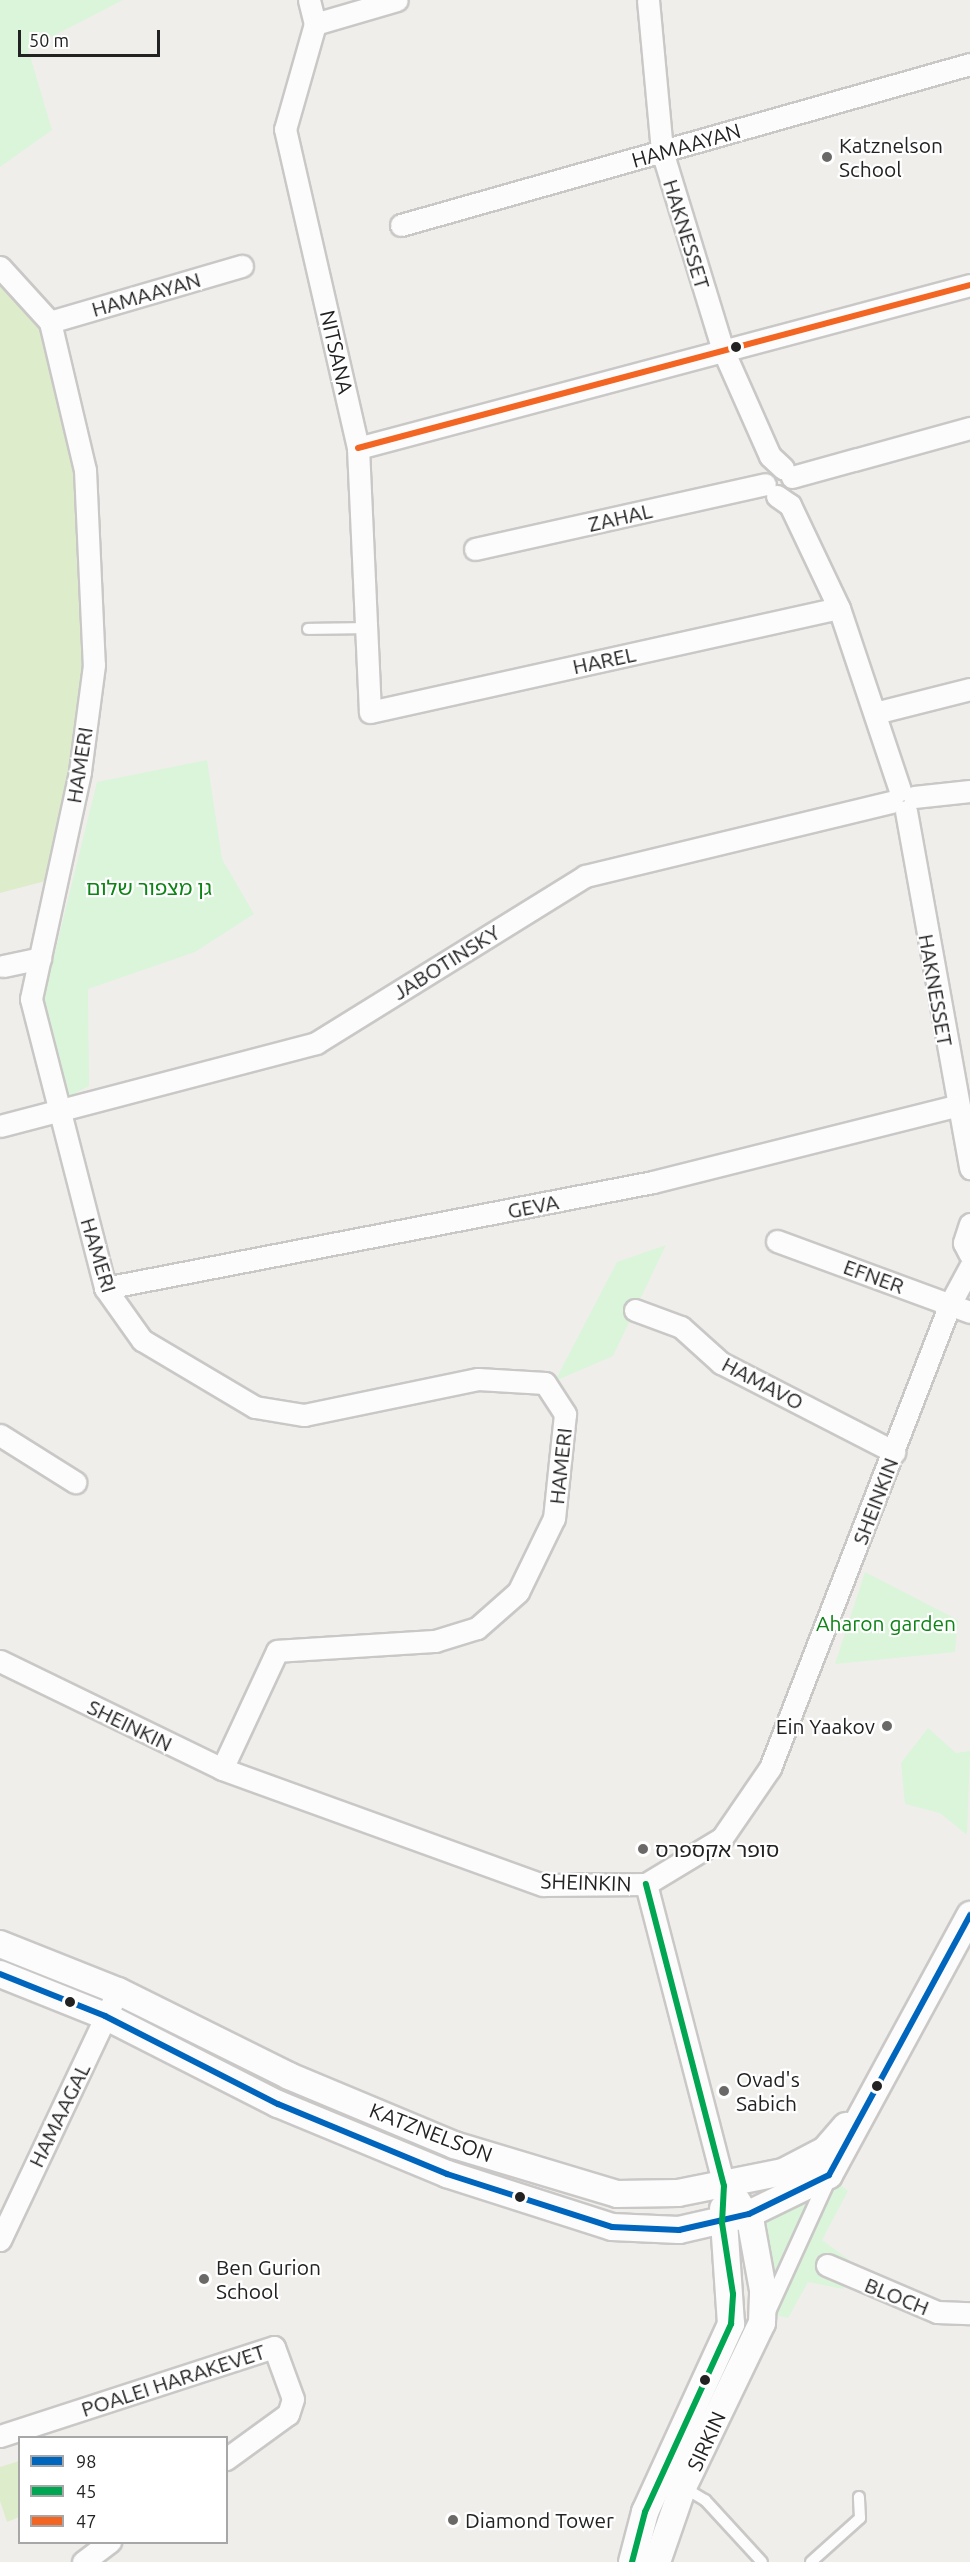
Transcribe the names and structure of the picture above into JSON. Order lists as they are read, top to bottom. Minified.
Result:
{"streets":{"street":["HAMAAYAN","HAKNESSET","NITSANA","ZAHAL","HAREL","HAMERI","JABOTINSKY","GEVA","EFNER","HAMAVO","SHEINKIN","HAMAAGAL","KATZNELSON","BLOCH","POALEI HARAKEVET","SIRKIN"]},"crossings":[["HAMAAYAN","HAKNESSET"],["HAMAAYAN","HAMERI"],["HAKNESSET","ZAHAL"],["HAKNESSET","HAREL"],["HAKNESSET","JABOTINSKY"],["HAKNESSET","GEVA"],["NITSANA","HAREL"],["HAMERI","JABOTINSKY"],["HAMERI","GEVA"],["HAMERI","SHEINKIN"],["EFNER","SHEINKIN"],["HAMAVO","SHEINKIN"],["SHEINKIN","SIRKIN"],["HAMAAGAL","KATZNELSON"],["KATZNELSON","SIRKIN"]],"parks":["גן מצפור שלום","Aharon garden"],"places":["Katznelson School","Ein Yaakov","סופר אקספרס","Ovad's Sabich","Ben Gurion School","Diamond Tower"],"lines":["transit line 47","transit line 45","transit line 98"],"legend":["98","45","47"],"scale_bar":"50 m"}
